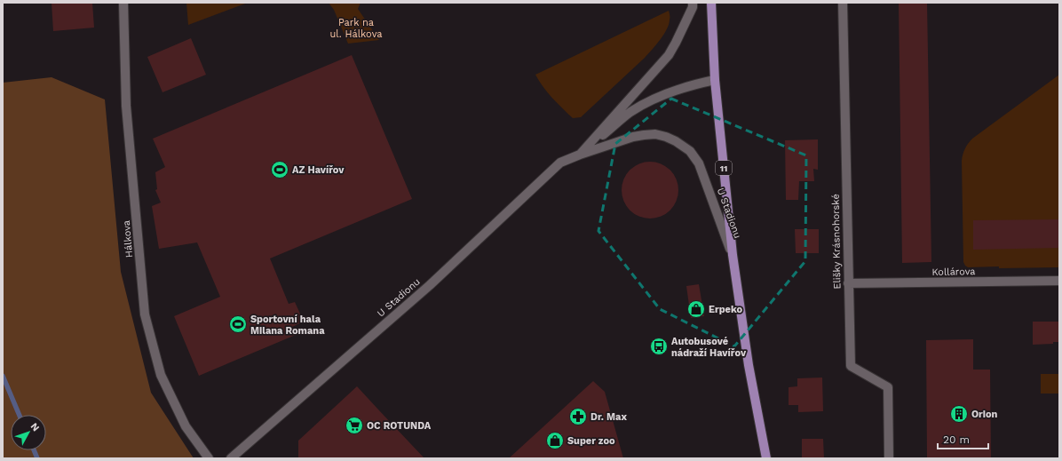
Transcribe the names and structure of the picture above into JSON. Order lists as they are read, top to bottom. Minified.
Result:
{"streets":{"main road":["11"],"street":["U Stadionu","Hálkova","Elišky Krásnohorské","Kollárova"]},"crossings":[["11","U Stadionu"],["Elišky Krásnohorské","Kollárova"]],"parks":["Park na ul. Hálkova"],"places":{"sports":["AZ Havířov","Sportovní hala Milana Romana"],"shop":["Erpeko","Super zoo"],"bus stop":["Autobusové nádraží Havířov"],"building":["Orion"],"pharmacy":["Dr. Max"],"supermarket":["OC ROTUNDA"]},"scale_bar":"20 m","north":"top right"}
